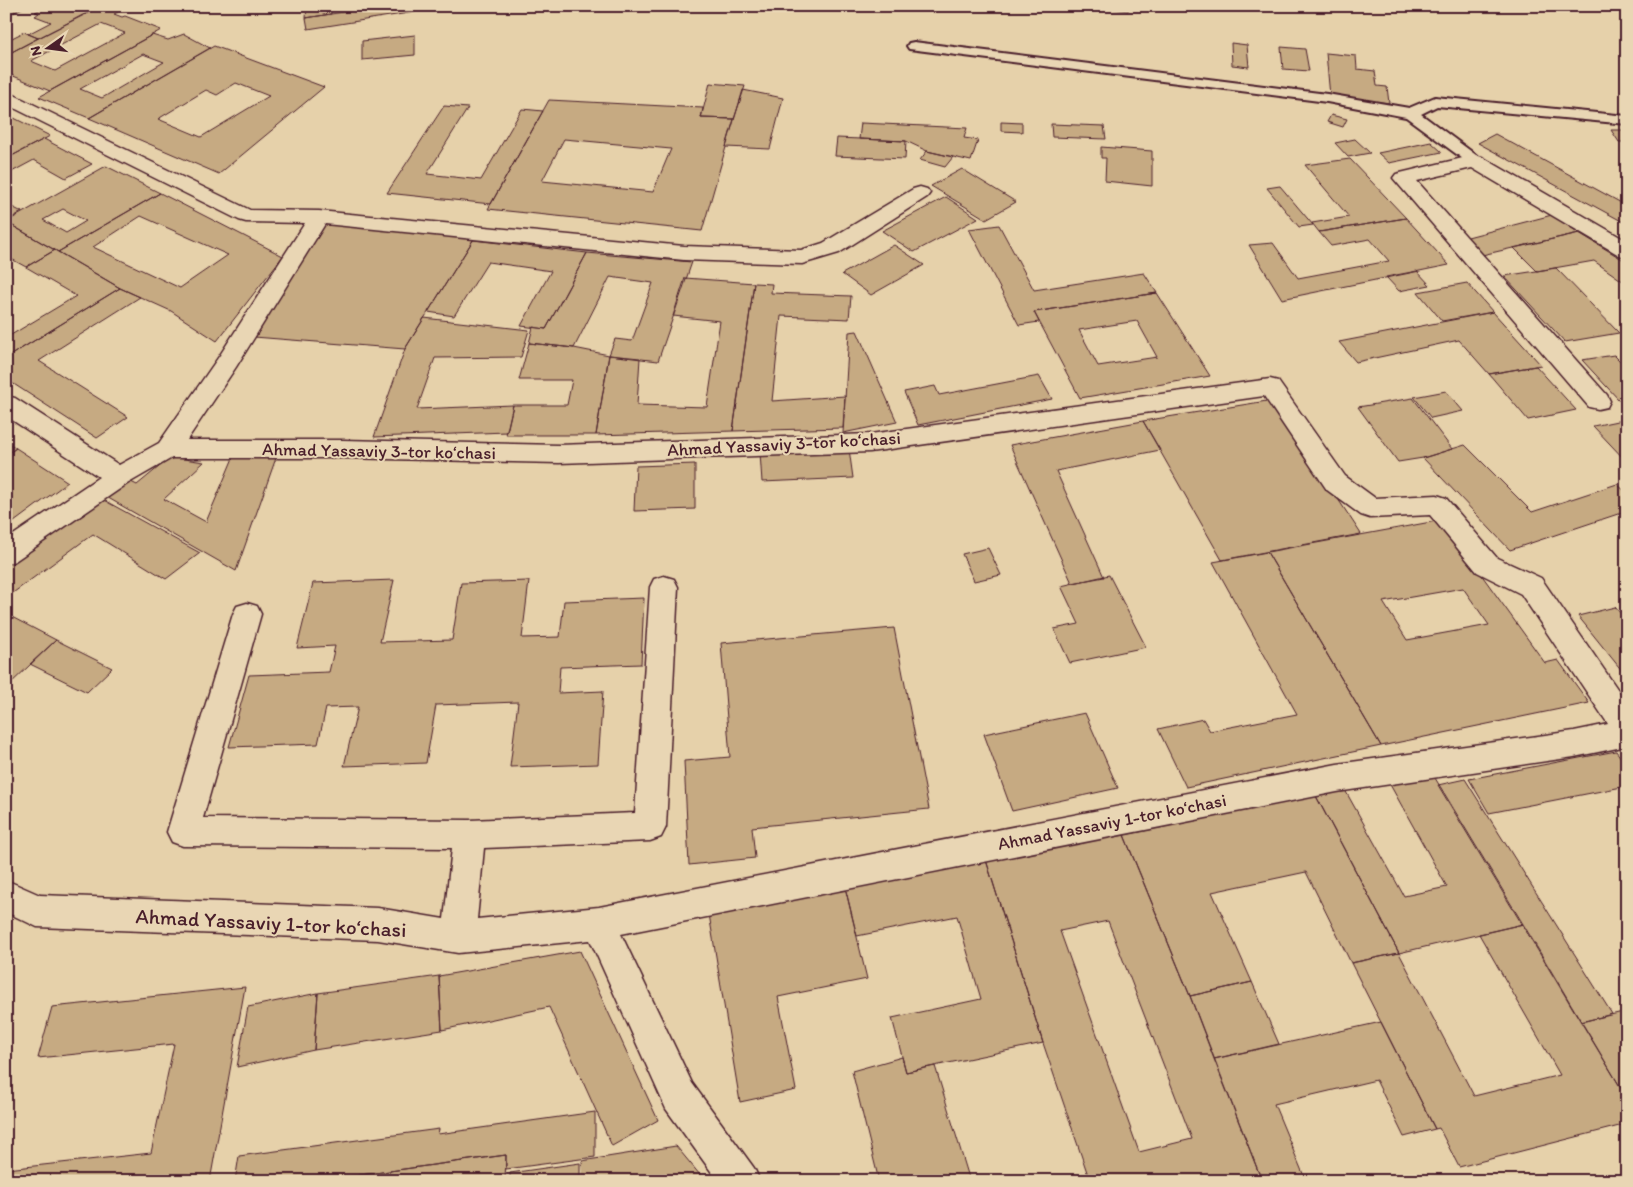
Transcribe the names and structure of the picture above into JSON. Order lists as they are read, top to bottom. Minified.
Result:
{"streets":{"street":["Ahmad Yassaviy 3-tor koʻchasi","Ahmad Yassaviy 1-tor koʻchasi"]},"north":"left"}
